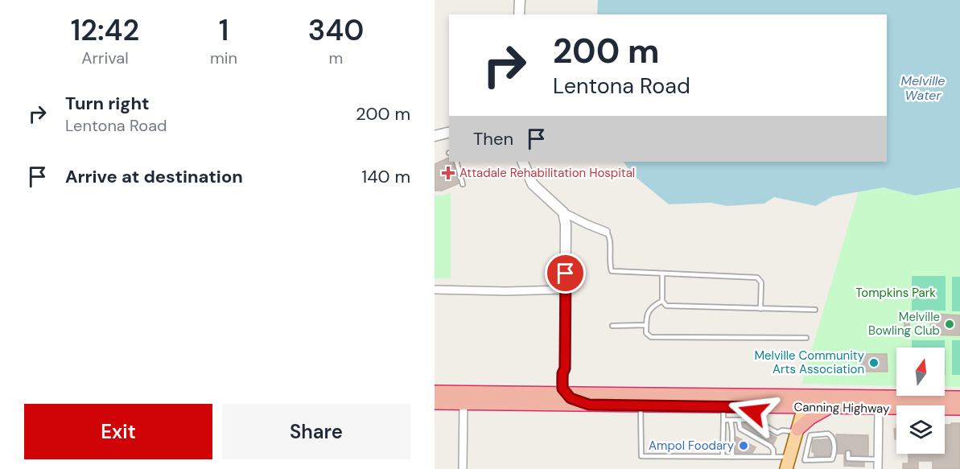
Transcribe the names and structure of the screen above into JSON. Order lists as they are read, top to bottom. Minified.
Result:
{"streets":{"highway":["Canning Highway"]},"water":["Melville Water"],"parks":["Tompkins Park"],"places":{"health":["Attadale Rehabilitation Hospital"],"other":["Melville Bowling Club","Melville Community Arts Association","Ampol Foodary"]},"north":"top","page":{"eta":["12:42","Arrival","1","min","340","m"],"turn":["200 m","Lentona Road"],"list":[{"name":"Turn right","note":"Lentona Road","value":"200 m"},{"name":"Arrive at destination","value":"140 m"}],"then":"Then","buttons":["Exit","Share"]}}
